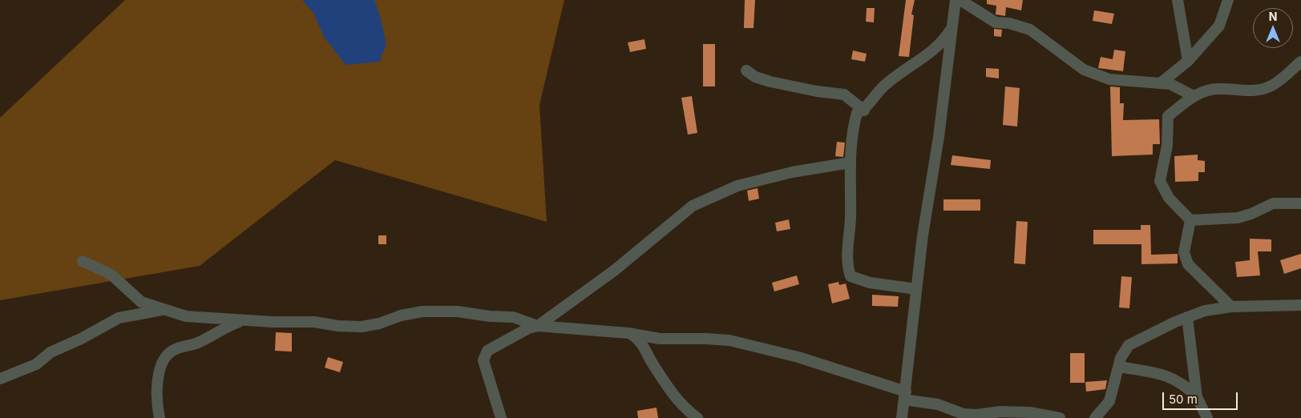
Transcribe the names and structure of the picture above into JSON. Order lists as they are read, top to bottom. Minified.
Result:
{"scale_bar":"50 m","north":"top"}
